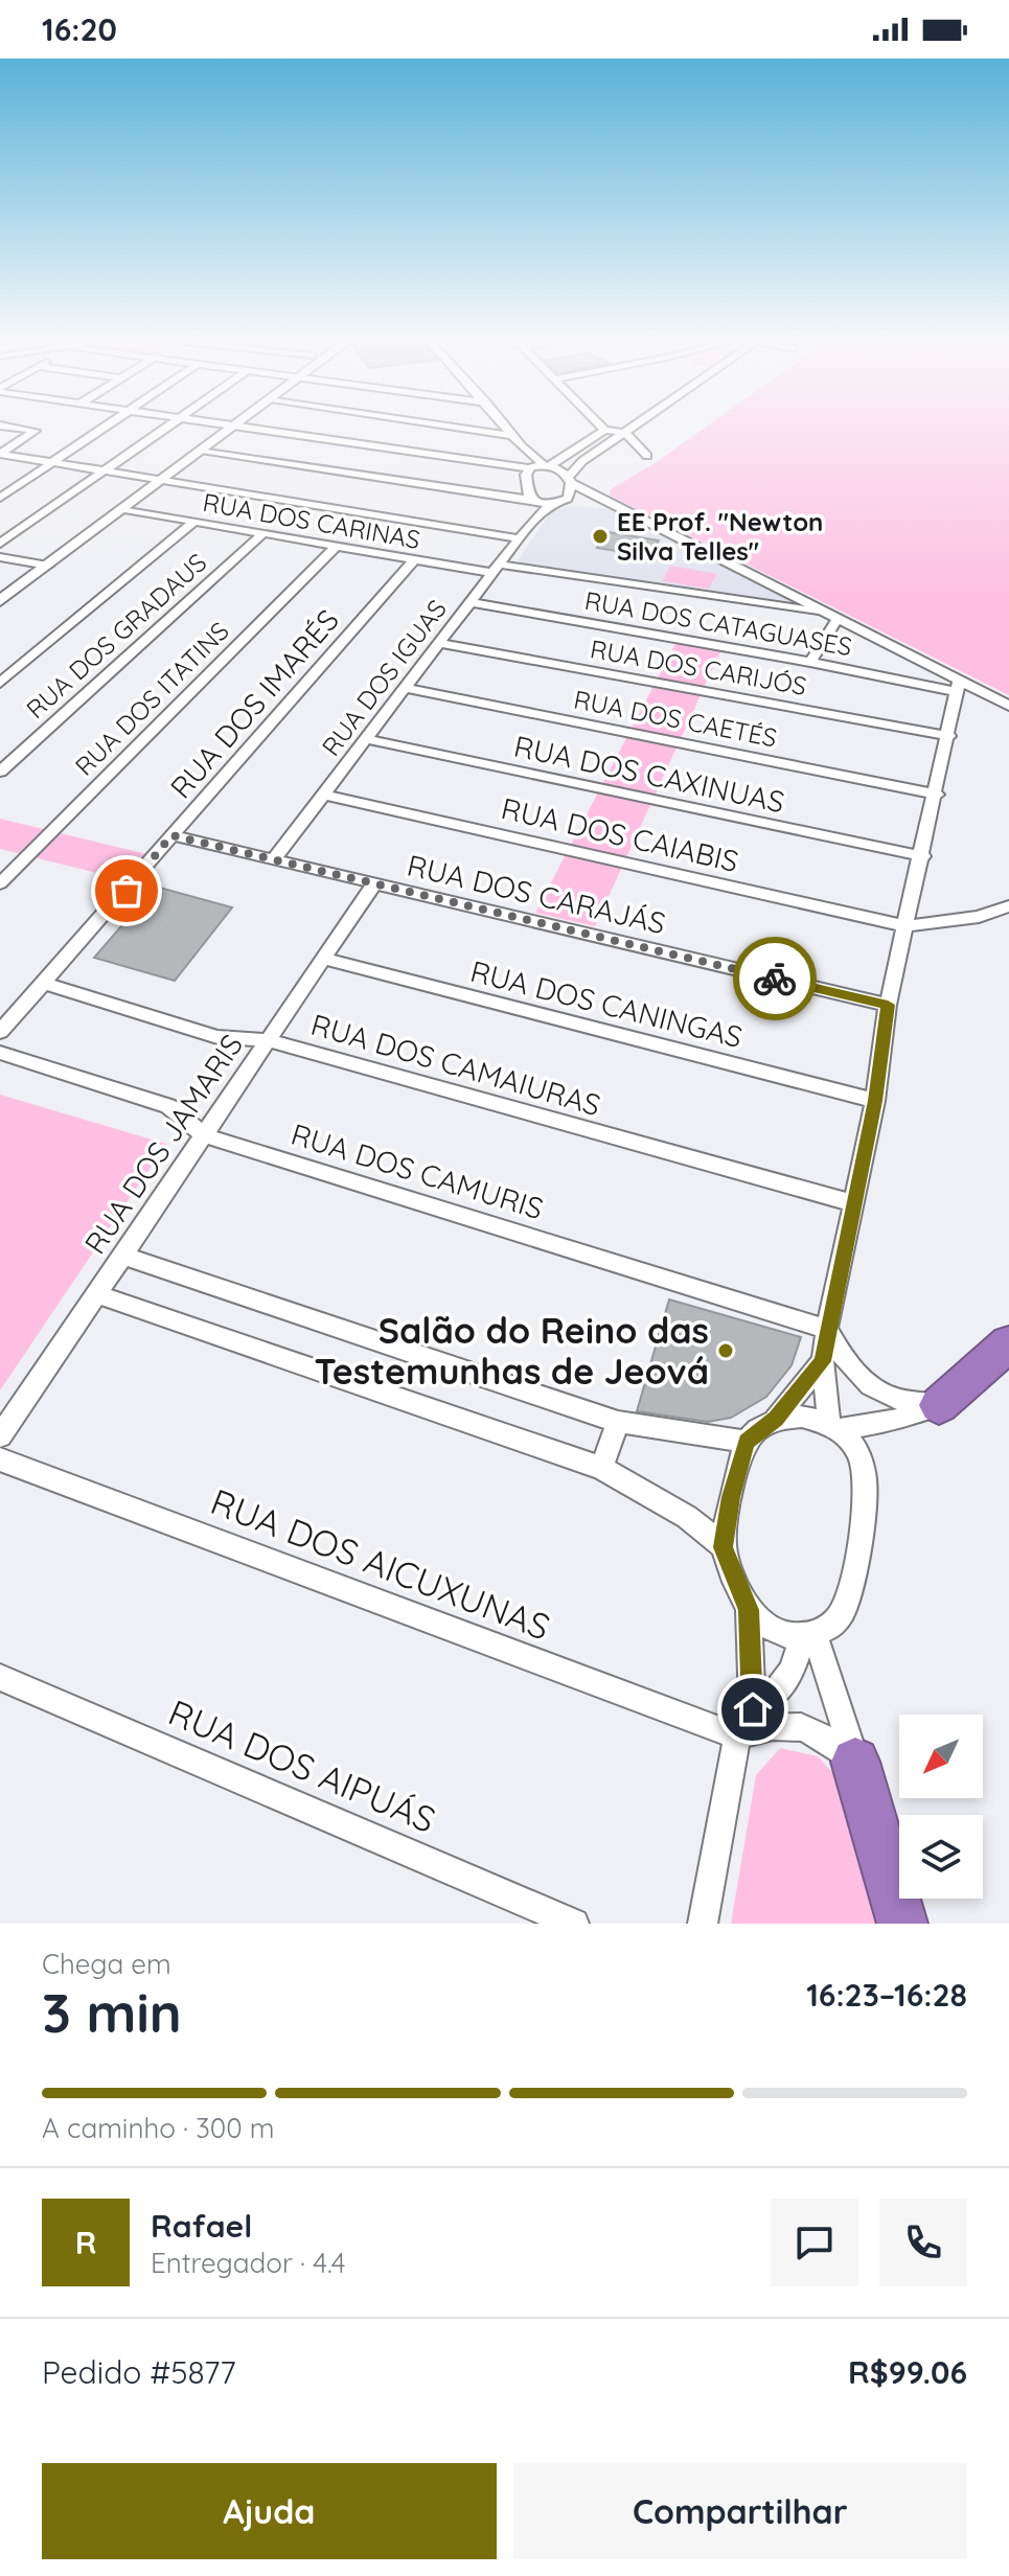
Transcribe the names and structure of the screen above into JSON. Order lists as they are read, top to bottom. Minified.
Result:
{"streets":{"street":["RUA DOS CARINAS","RUA DOS CATAGUASES","RUA DOS GRADAUS","RUA DOS CARIJÓS","RUA DOS IGUAS","RUA DOS ITATINS","RUA DOS IMARÉS","RUA DOS CAETÉS","RUA DOS CAXINUAS","RUA DOS CAIABIS","RUA DOS CARAJÁS","RUA DOS CANINGAS","RUA DOS CAMAIURAS","RUA DOS JAMARIS","RUA DOS CAMURIS","RUA DOS AICUXUNAS","RUA DOS AIPUÁS"]},"crossings":[["RUA DOS CARINAS","RUA DOS GRADAUS"],["RUA DOS CARINAS","RUA DOS IGUAS"],["RUA DOS CARINAS","RUA DOS ITATINS"],["RUA DOS CARINAS","RUA DOS IMARÉS"],["RUA DOS CATAGUASES","RUA DOS IGUAS"],["RUA DOS CARIJÓS","RUA DOS IGUAS"],["RUA DOS IGUAS","RUA DOS CAETÉS"],["RUA DOS IGUAS","RUA DOS CAXINUAS"],["RUA DOS IGUAS","RUA DOS CAIABIS"],["RUA DOS IGUAS","RUA DOS CARAJÁS"],["RUA DOS IMARÉS","RUA DOS CARAJÁS"],["RUA DOS IMARÉS","RUA DOS CAMAIURAS"],["RUA DOS CARAJÁS","RUA DOS JAMARIS"],["RUA DOS CANINGAS","RUA DOS JAMARIS"],["RUA DOS CAMAIURAS","RUA DOS JAMARIS"],["RUA DOS JAMARIS","RUA DOS CAMURIS"]],"places":["EE Prof. \"Newton Silva Telles\"","Salão do Reino das Testemunhas de Jeová"],"north":"bottom left","page":{"status":"16:20","heading":["3 min","Chega em","16:23–16:28"],"panel":["Rafael","Entregador · 4.4","Pedido #5877","R$99.06"],"bar":"A caminho · 300 m","round":"R","buttons":["Ajuda","Compartilhar"]}}
